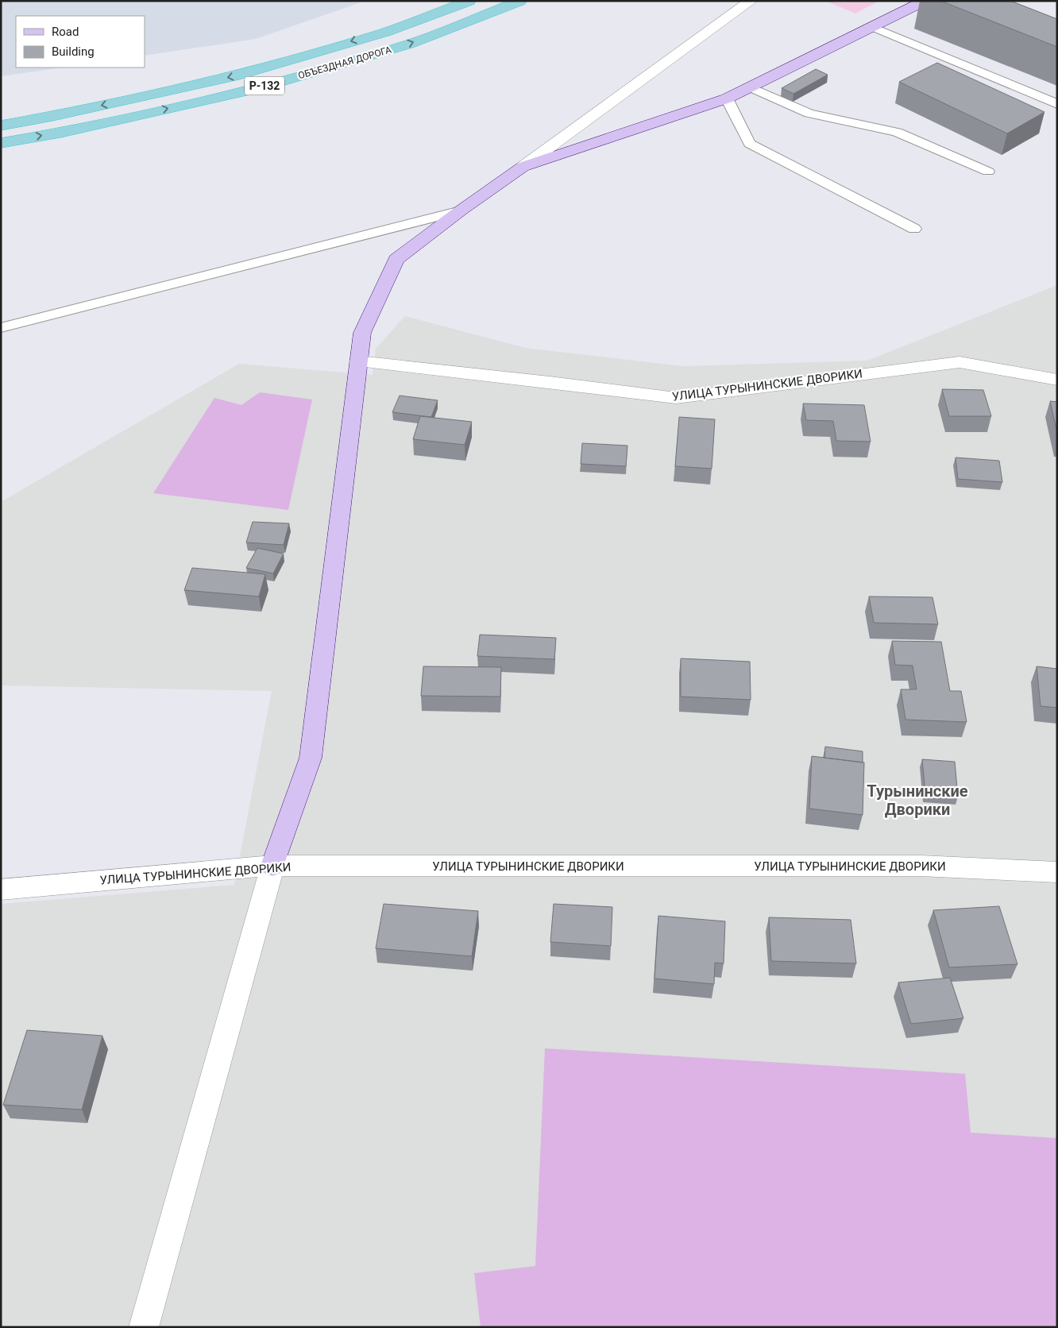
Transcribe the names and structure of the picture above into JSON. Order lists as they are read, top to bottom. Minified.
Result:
{"streets":{"highway":["ОБЪЕЗДНАЯ ДОРОГА","Р-132"],"street":["УЛИЦА ТУРЫНИНСКИЕ ДВОРИКИ"]},"districts":["Турынинские Дворики"],"legend":["Road","Building"]}
